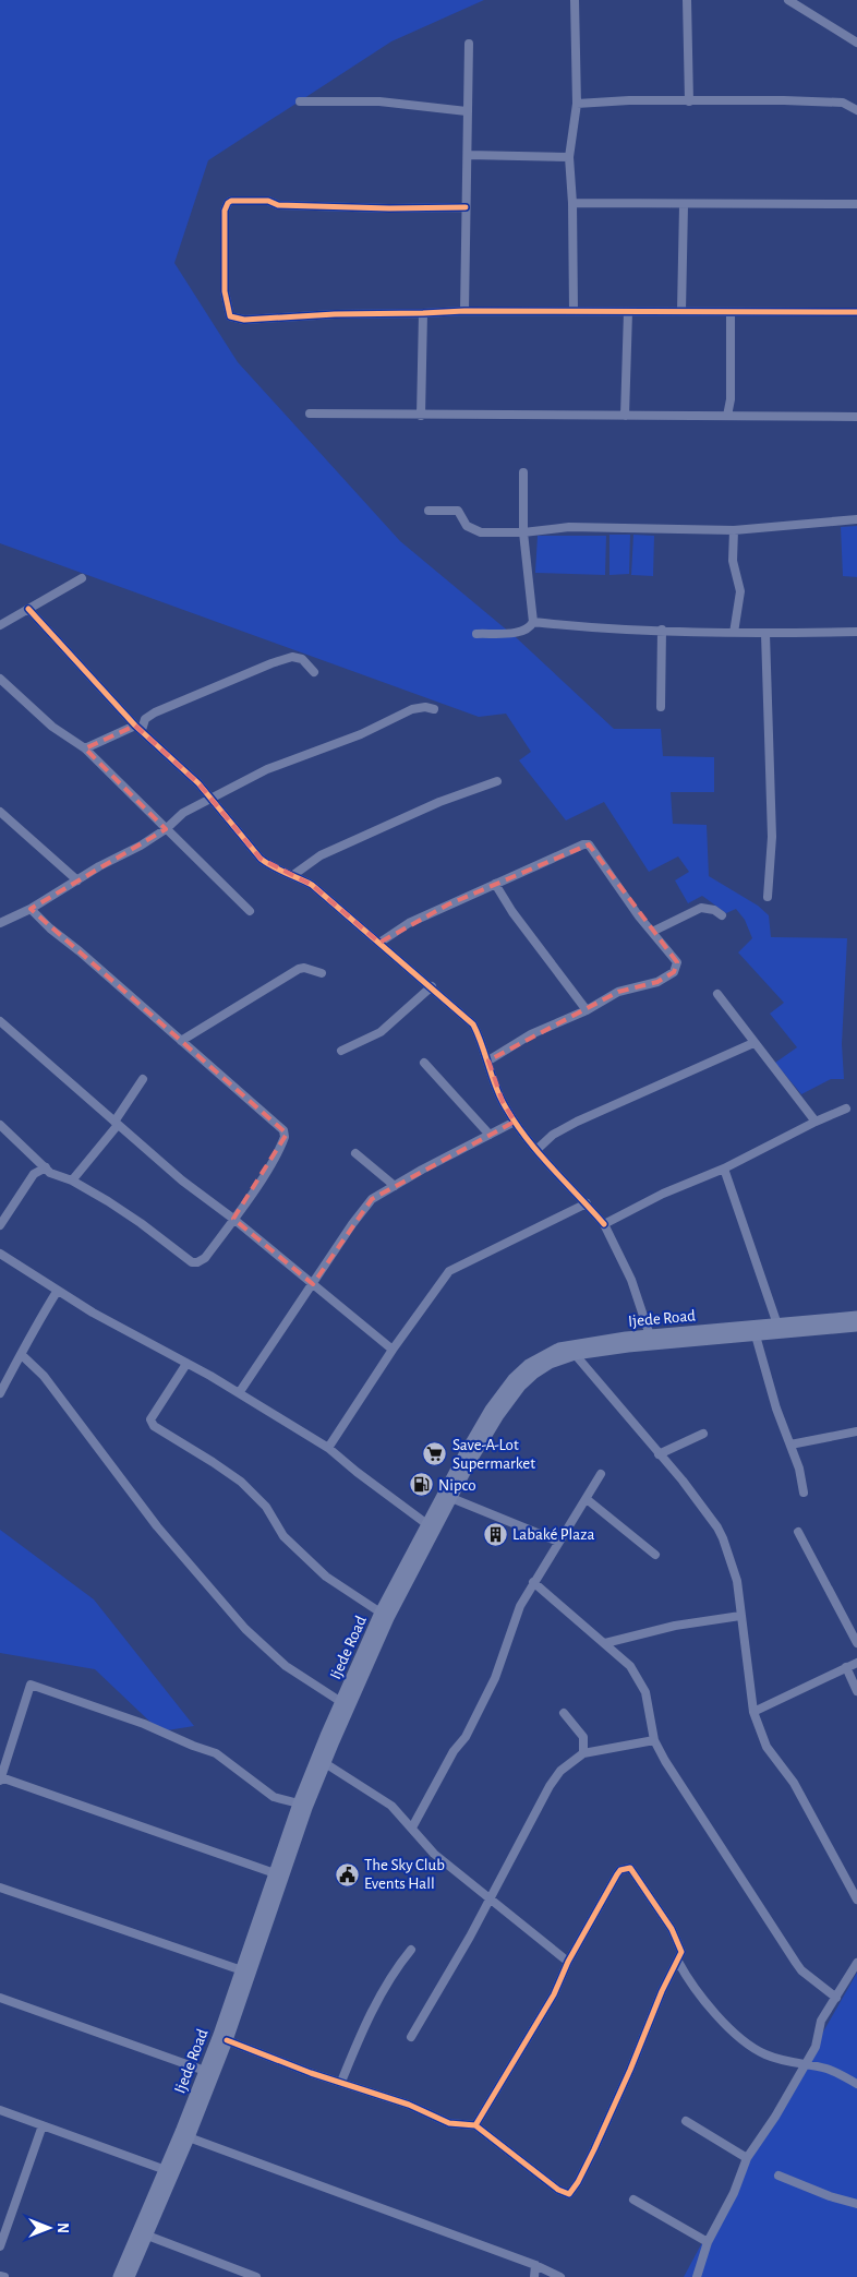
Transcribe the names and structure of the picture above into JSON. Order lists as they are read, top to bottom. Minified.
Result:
{"streets":{"main road":["Ijede Road"]},"places":{"supermarket":["Save-A-Lot Supermarket"],"fuel station":["Nipco"],"building":["Labaké Plaza"],"public building":["The Sky Club Events Hall"]},"north":"right"}
